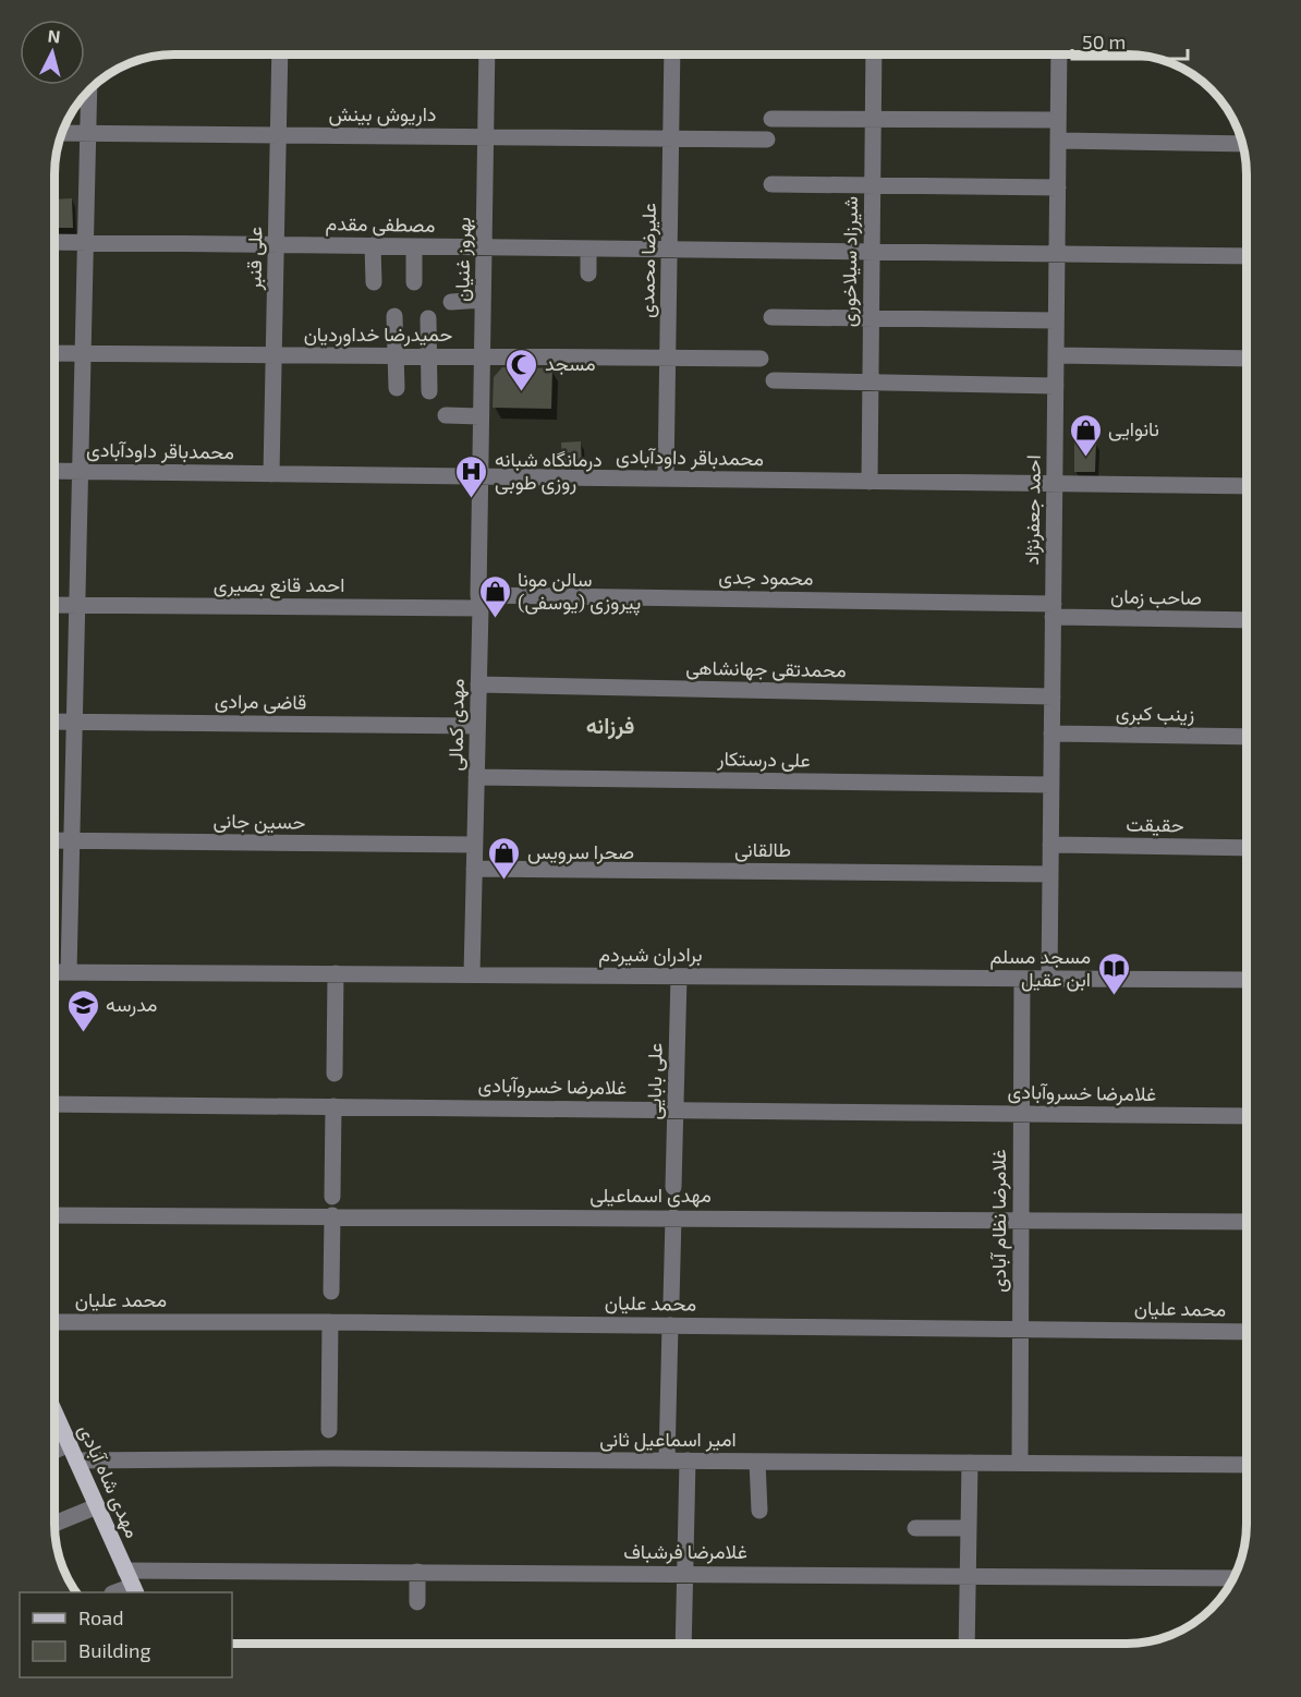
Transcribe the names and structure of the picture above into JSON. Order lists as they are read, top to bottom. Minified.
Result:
{"streets":{"main road":["مهدی شاه آبادی"],"street":["داریوش بینش","مصطفی مقدم","علی قنبر","بهروز غنیان","علیرضا محمدی","شیرزاد سیلاخوری","حمیدرضا خداوردیان","محمدباقر داودآبادی","احمد جعفرنژاد","محمود جدی","احمد قانع بصیری","صاحب زمان","محمدتقی جهانشاهی","قاضی مرادی","زینب کبری","مهدی کمالی","علی درستکار","حسین جانی","حقیقت","طالقانی","برادران شیردم","علی بابایی","غلامرضا خسروآبادی","مهدی اسماعیلی","غلامرضا نظام آبادی","محمد علیان","امیر اسماعیل ثانی","غلامرضا فرشباف"]},"crossings":[["داریوش بینش","علی قنبر"],["داریوش بینش","بهروز غنیان"],["داریوش بینش","علیرضا محمدی"],["مصطفی مقدم","علی قنبر"],["مصطفی مقدم","بهروز غنیان"],["مصطفی مقدم","علیرضا محمدی"],["مصطفی مقدم","شیرزاد سیلاخوری"],["مصطفی مقدم","احمد جعفرنژاد"],["علی قنبر","حمیدرضا خداوردیان"],["علی قنبر","محمدباقر داودآبادی"],["بهروز غنیان","حمیدرضا خداوردیان"],["بهروز غنیان","محمدباقر داودآبادی"],["بهروز غنیان","مهدی کمالی"],["علیرضا محمدی","حمیدرضا خداوردیان"],["علیرضا محمدی","محمدباقر داودآبادی"],["شیرزاد سیلاخوری","محمدباقر داودآبادی"],["محمدباقر داودآبادی","احمد جعفرنژاد"],["محمدباقر داودآبادی","مهدی کمالی"],["احمد جعفرنژاد","محمود جدی"],["احمد جعفرنژاد","صاحب زمان"],["احمد جعفرنژاد","محمدتقی جهانشاهی"],["احمد جعفرنژاد","زینب کبری"],["احمد جعفرنژاد","علی درستکار"],["احمد جعفرنژاد","حقیقت"],["احمد جعفرنژاد","طالقانی"],["احمد جعفرنژاد","برادران شیردم"],["محمود جدی","احمد قانع بصیری"],["محمود جدی","صاحب زمان"],["محمود جدی","مهدی کمالی"],["احمد قانع بصیری","مهدی کمالی"],["محمدتقی جهانشاهی","مهدی کمالی"],["قاضی مرادی","مهدی کمالی"],["مهدی کمالی","علی درستکار"],["مهدی کمالی","حسین جانی"],["مهدی کمالی","طالقانی"],["مهدی کمالی","برادران شیردم"],["برادران شیردم","علی بابایی"],["برادران شیردم","غلامرضا نظام آبادی"],["علی بابایی","غلامرضا خسروآبادی"],["غلامرضا خسروآبادی","غلامرضا نظام آبادی"],["مهدی اسماعیلی","غلامرضا نظام آبادی"],["غلامرضا نظام آبادی","محمد علیان"],["غلامرضا نظام آبادی","امیر اسماعیل ثانی"],["امیر اسماعیل ثانی","مهدی شاه آبادی"],["مهدی شاه آبادی","غلامرضا فرشباف"]],"districts":["فرزانه"],"places":{"mosque":["مسجد"],"shop":["نانوایی","سالن مونا پیروزی (یوسفی)","صحرا سرویس"],"hospital":["درمانگاه شبانه روزی طوبی"],"library":["مسجد مسلم ابن عقیل"],"school or university":["مدرسه"]},"legend":["Road","Building"],"scale_bar":"50 m","north":"top"}
